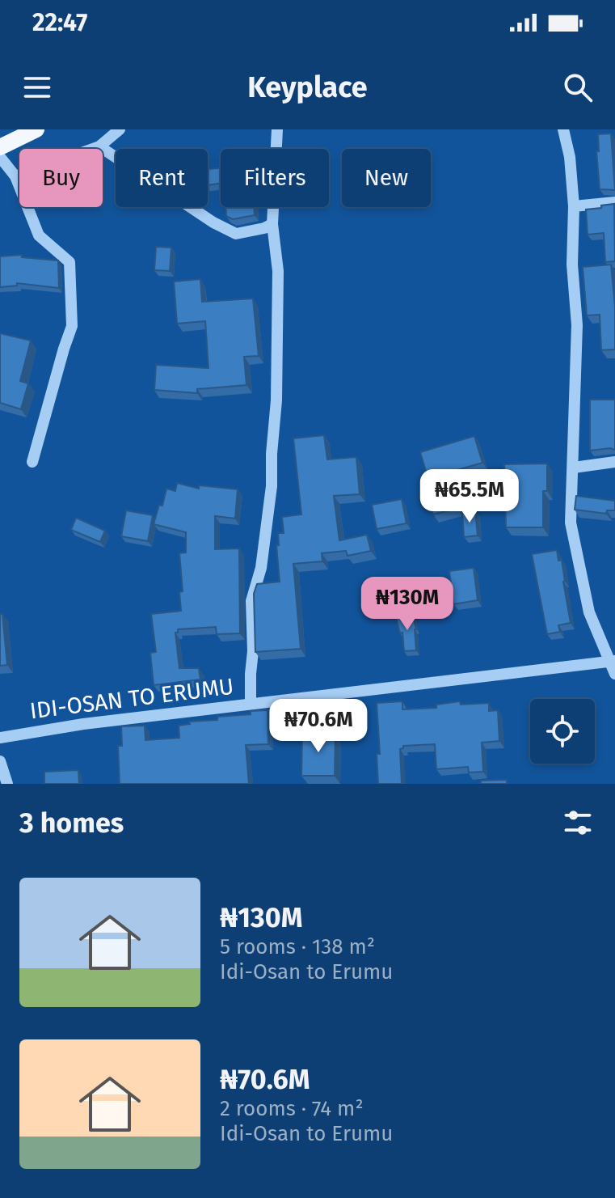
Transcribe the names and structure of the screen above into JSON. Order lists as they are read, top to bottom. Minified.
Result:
{"streets":{"street":["IDI-OSAN TO ERUMU"]},"page":{"status":"22:47","header":"Keyplace","chip":["Buy","Rent","Filters","New"],"price":["₦65.5M","₦130M","₦70.6M"],"heading":"3 homes","list":[{"name":"₦130M","note":"5 rooms · 138 m² · Idi-Osan to Erumu"},{"name":"₦70.6M","note":"2 rooms · 74 m² · Idi-Osan to Erumu"}]}}
